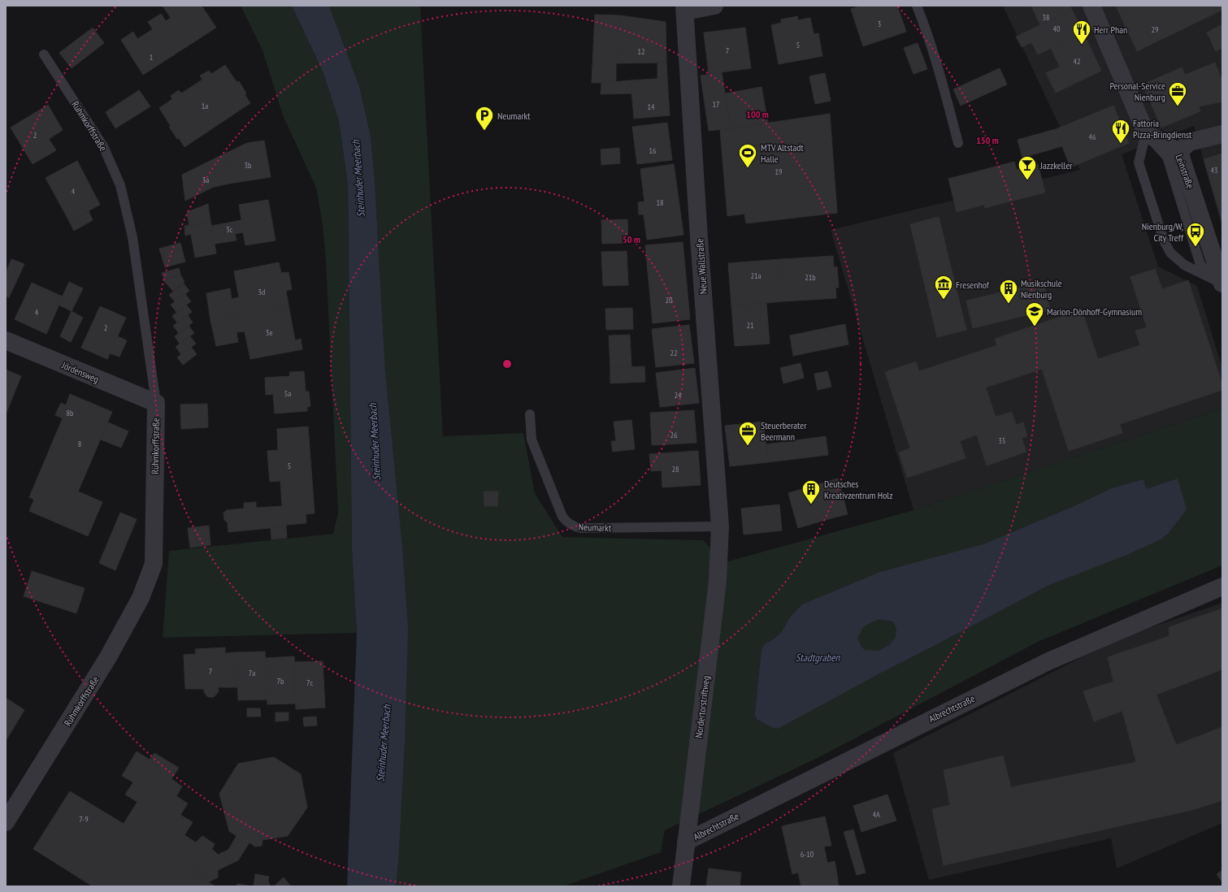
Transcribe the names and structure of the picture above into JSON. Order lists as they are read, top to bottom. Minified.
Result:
{"streets":{"street":["Rühmkorffstraße","Leinstraße","Neue Wallstraße","Jördensweg","Nordertorstriftweg","Albrechtstraße"],"lane":["Neumarkt"]},"crossings":[["Rühmkorffstraße","Jördensweg"],["Neue Wallstraße","Neumarkt"],["Neue Wallstraße","Nordertorstriftweg"],["Neumarkt","Nordertorstriftweg"],["Nordertorstriftweg","Albrechtstraße"]],"water":["Steinhuder Meerbach","Stadtgraben"],"places":{"restaurant":["Herr Phan","Fattoria Pizza-Bringdienst"],"office":["Personal-Service Nienburg","Steuerberater Beermann"],"parking":["Neumarkt"],"sports":["MTV Altstadt Halle"],"bar":["Jazzkeller"],"bus stop":["Nienburg/W, City Treff"],"museum":["Fresenhof"],"building":["Musikschule Nienburg","Deutsches Kreativzentrum Holz"],"school or university":["Marion-Dönhoff-Gymnasium"]},"house_numbers":["38","3","40","29","5","7","12","1","42","17","1a","14","2","46","16","3b","43","19","3a","4","18","3c","21a","21b","3d","20","4","21","2","3e","22","5a","24","8b","26","35","8","5","28","7","7a","7b","7c","4A","7-9","6-10"],"rings":["100 m","150 m","50 m"]}
